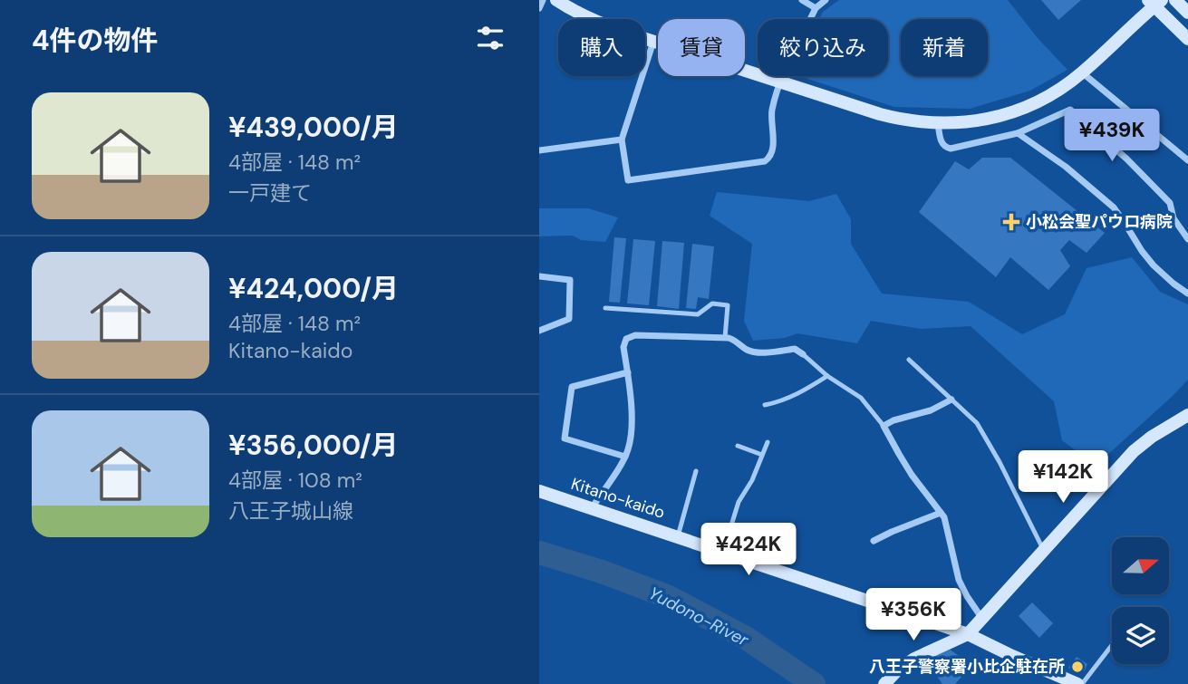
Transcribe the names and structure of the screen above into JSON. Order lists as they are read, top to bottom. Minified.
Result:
{"streets":{"main road":["Kitano-kaido"]},"water":["Yudono-River"],"places":{"health":["小松会聖パウロ病院"],"other":["八王子警察署小比企駐在所"]},"north":"right","page":{"heading":"4件の物件","chip":["購入","賃貸","絞り込み","新着"],"list":[{"name":"¥439,000/月","note":"4部屋 · 148 m² · 一戸建て"},{"name":"¥424,000/月","note":"4部屋 · 148 m² · Kitano-kaido"},{"name":"¥356,000/月","note":"4部屋 · 108 m² · 八王子城山線"}],"price":["¥439K","¥142K","¥424K","¥356K"]}}
